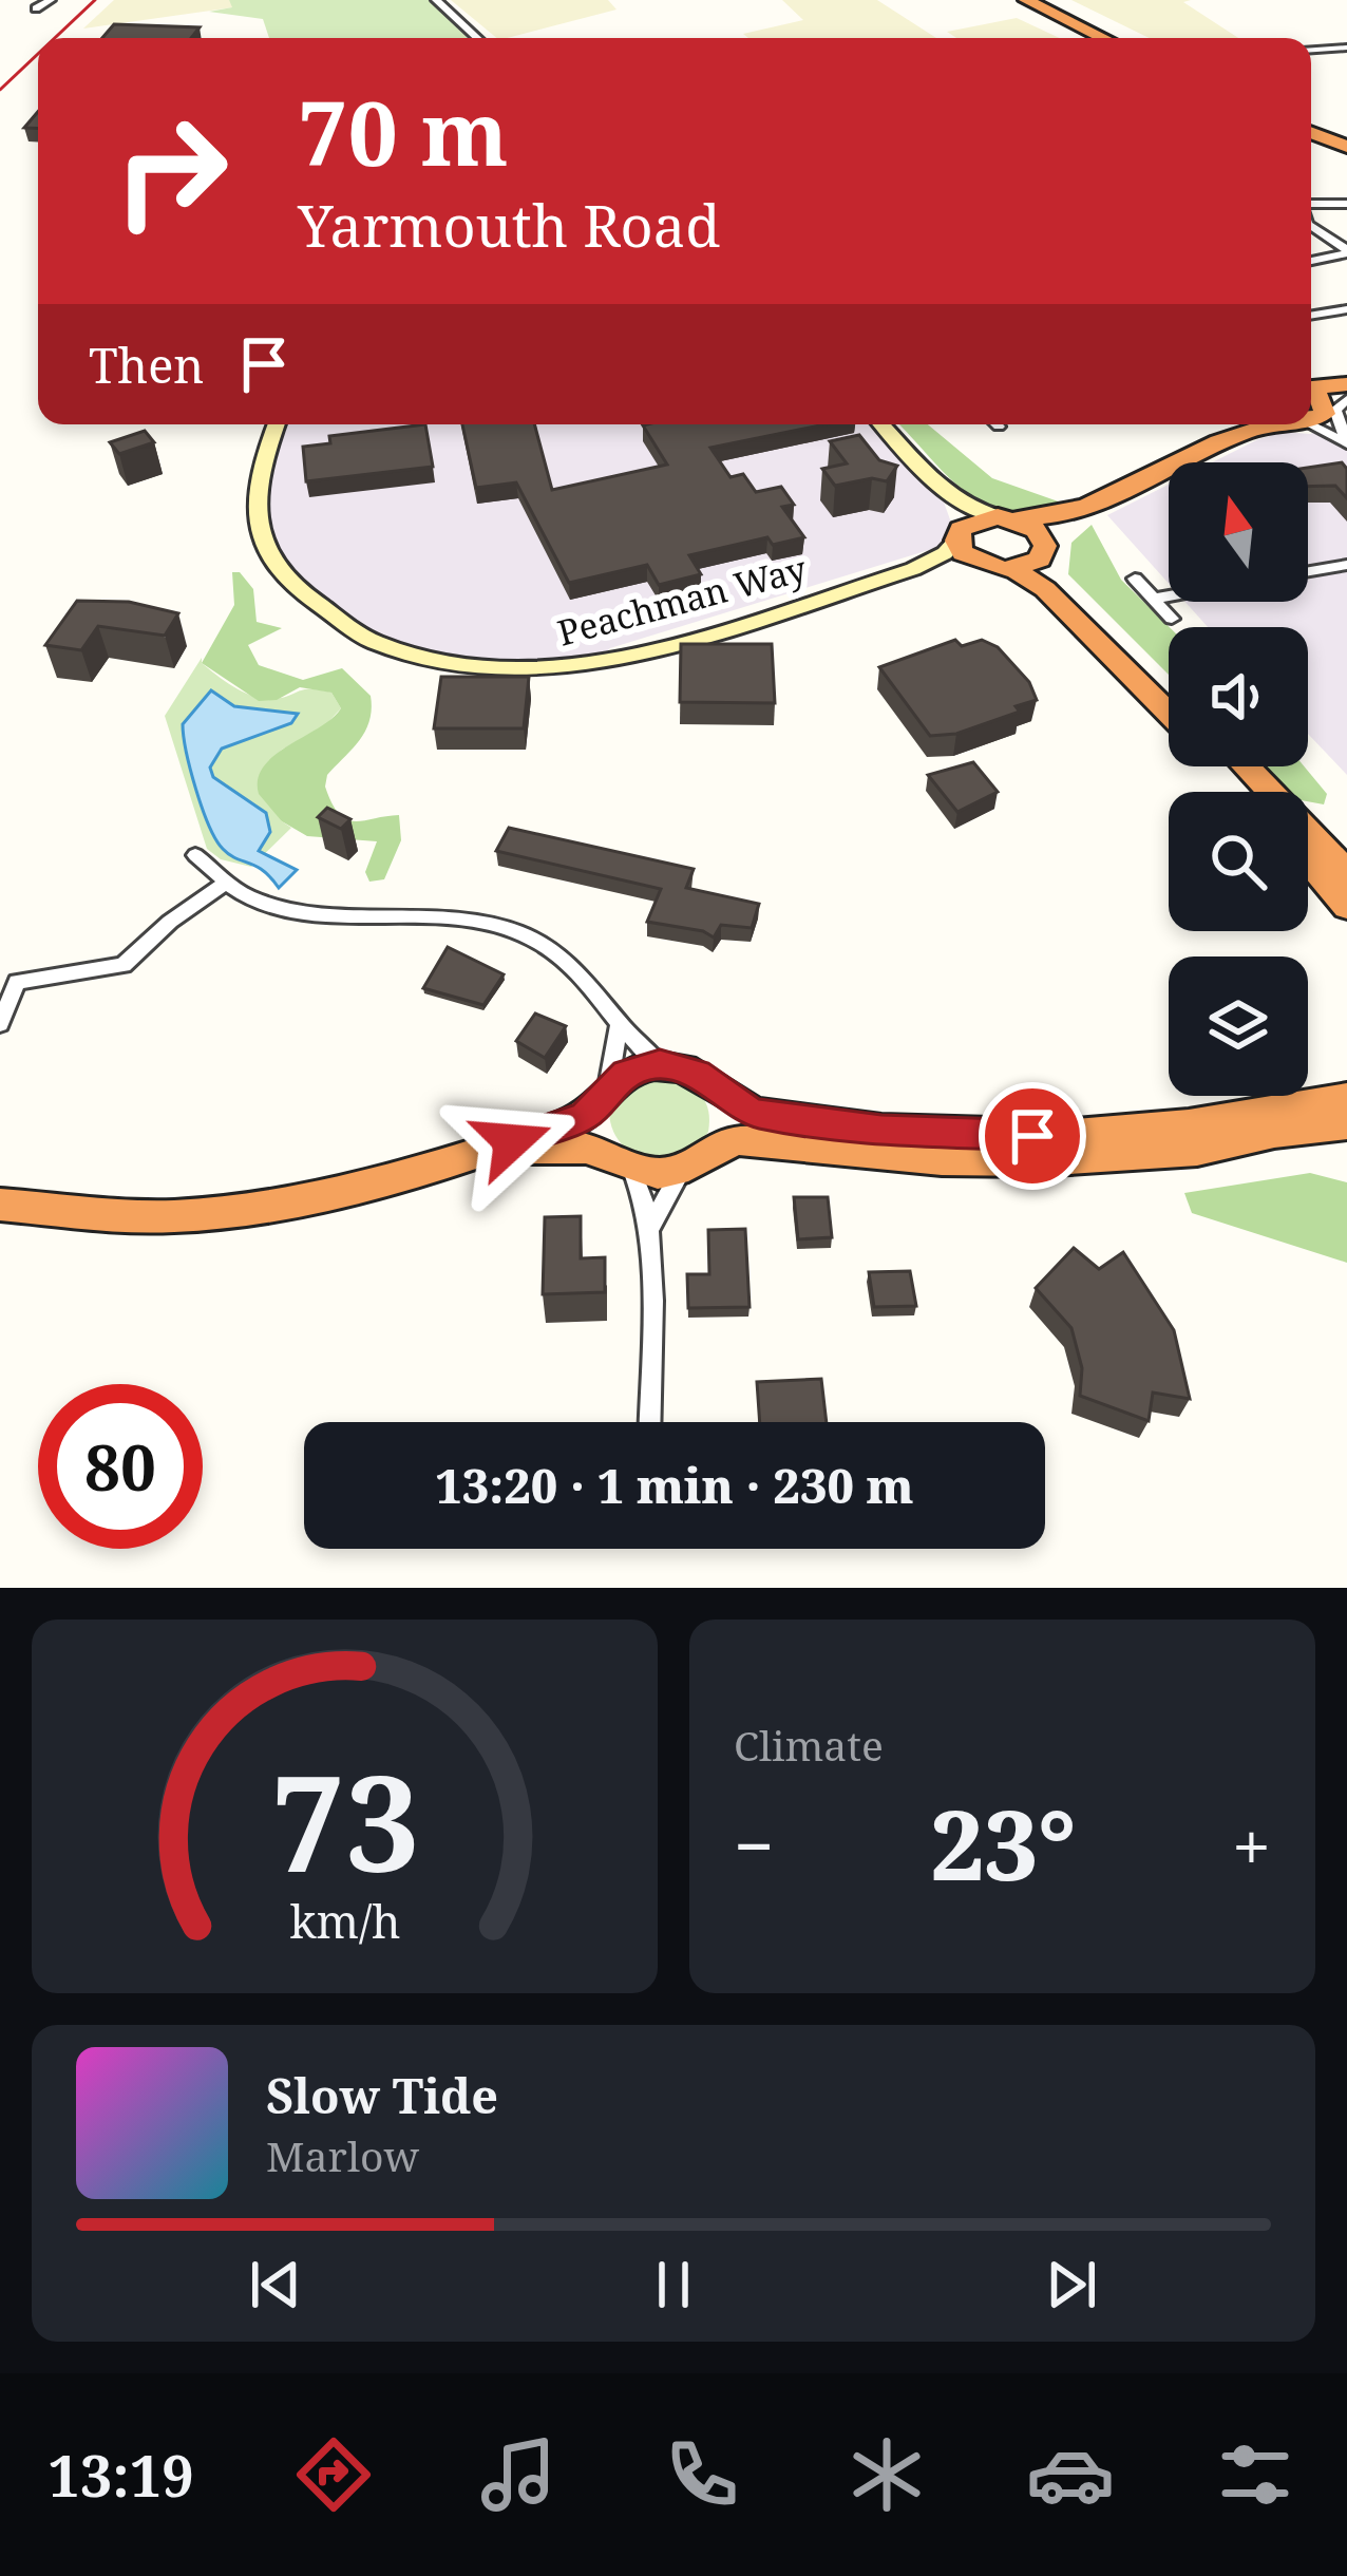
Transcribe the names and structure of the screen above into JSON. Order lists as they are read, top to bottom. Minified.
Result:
{"streets":{"street":["Peachman Way"]},"north":"top","page":{"turn":["70 m","Yarmouth Road"],"then":"Then","limit":"80","trip":"13:20 · 1 min · 230 m","tile":"Climate","heat":["−","23°","+"],"song":["Slow Tide","Marlow"],"tabs":"13:19","gauge":["73","km/h"]}}
